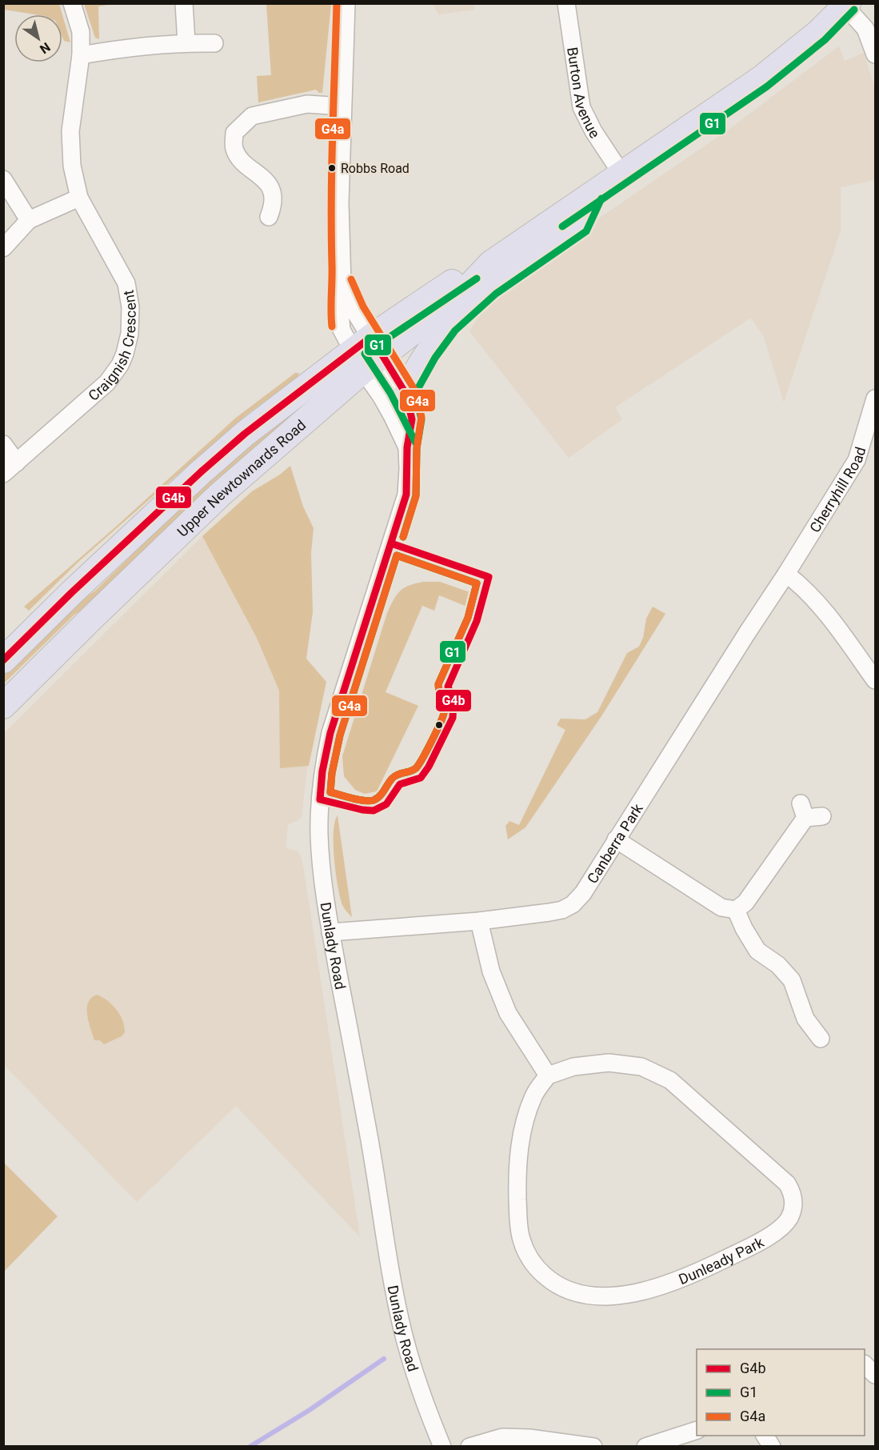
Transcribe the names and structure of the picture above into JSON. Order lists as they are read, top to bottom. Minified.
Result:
{"streets":{"highway":["Upper Newtownards Road"],"street":["Burton Avenue","Craignish Crescent","Cherryhill Road","Canberra Park","Dunlady Road","Dunleady Park"]},"crossings":[["Burton Avenue","Upper Newtownards Road"],["Upper Newtownards Road","Dunlady Road"],["Cherryhill Road","Canberra Park"],["Canberra Park","Dunlady Road"]],"places":["Robbs Road"],"lines":["transit line G4a","transit line G1","transit line G4b"],"legend":["G4b","G1","G4a"],"north":"bottom right"}
